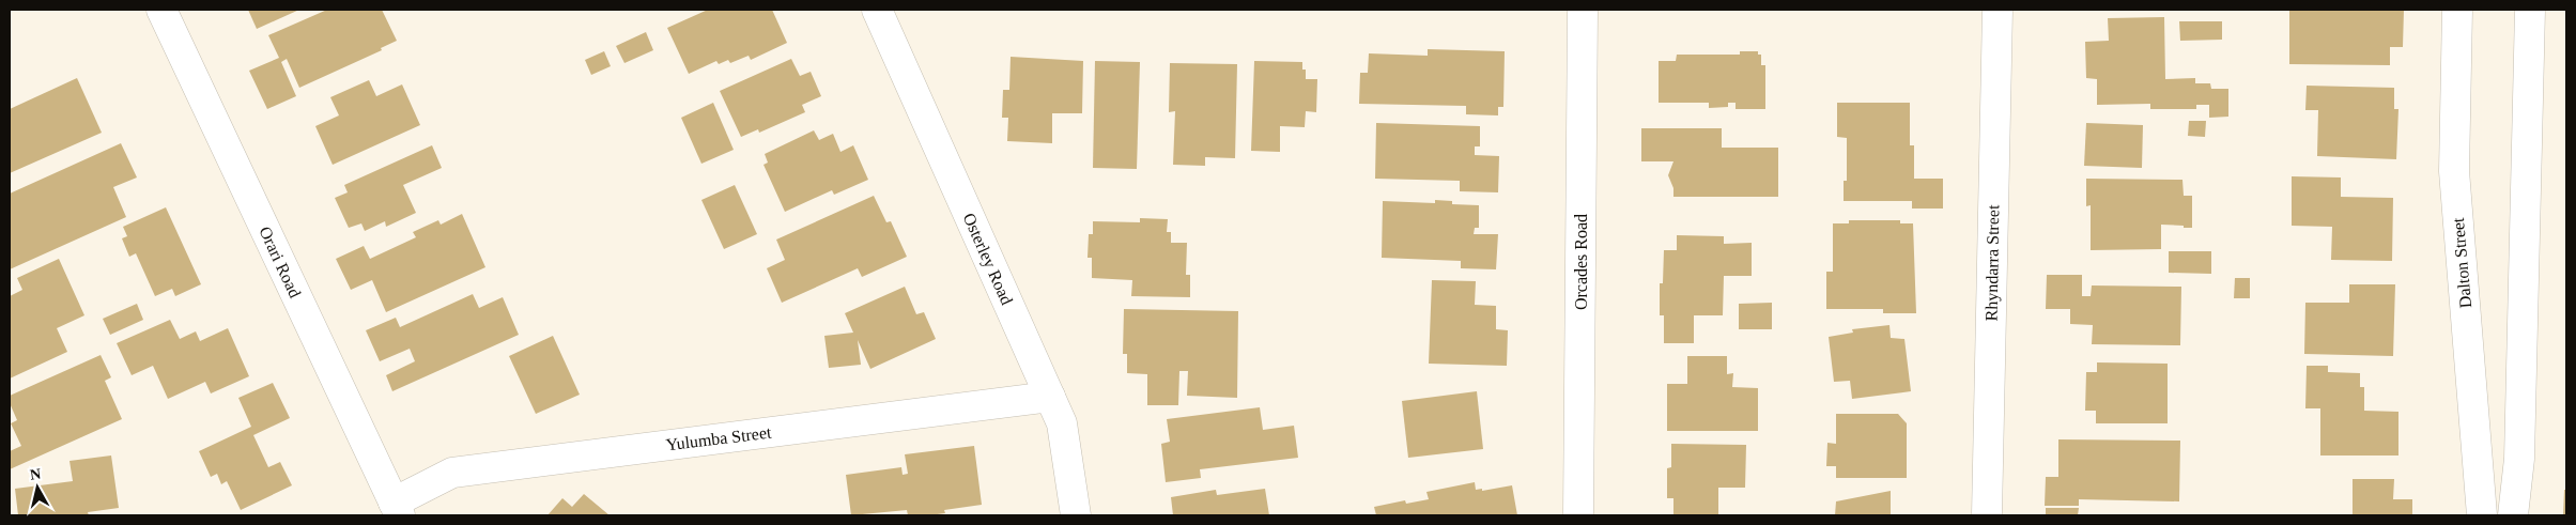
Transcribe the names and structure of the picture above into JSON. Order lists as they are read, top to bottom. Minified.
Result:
{"streets":{"street":["Osterley Road","Orari Road","Orcades Road","Rhyndarra Street","Dalton Street","Yulumba Street"]},"crossings":[["Osterley Road","Yulumba Street"],["Orari Road","Yulumba Street"]],"north":"top"}
